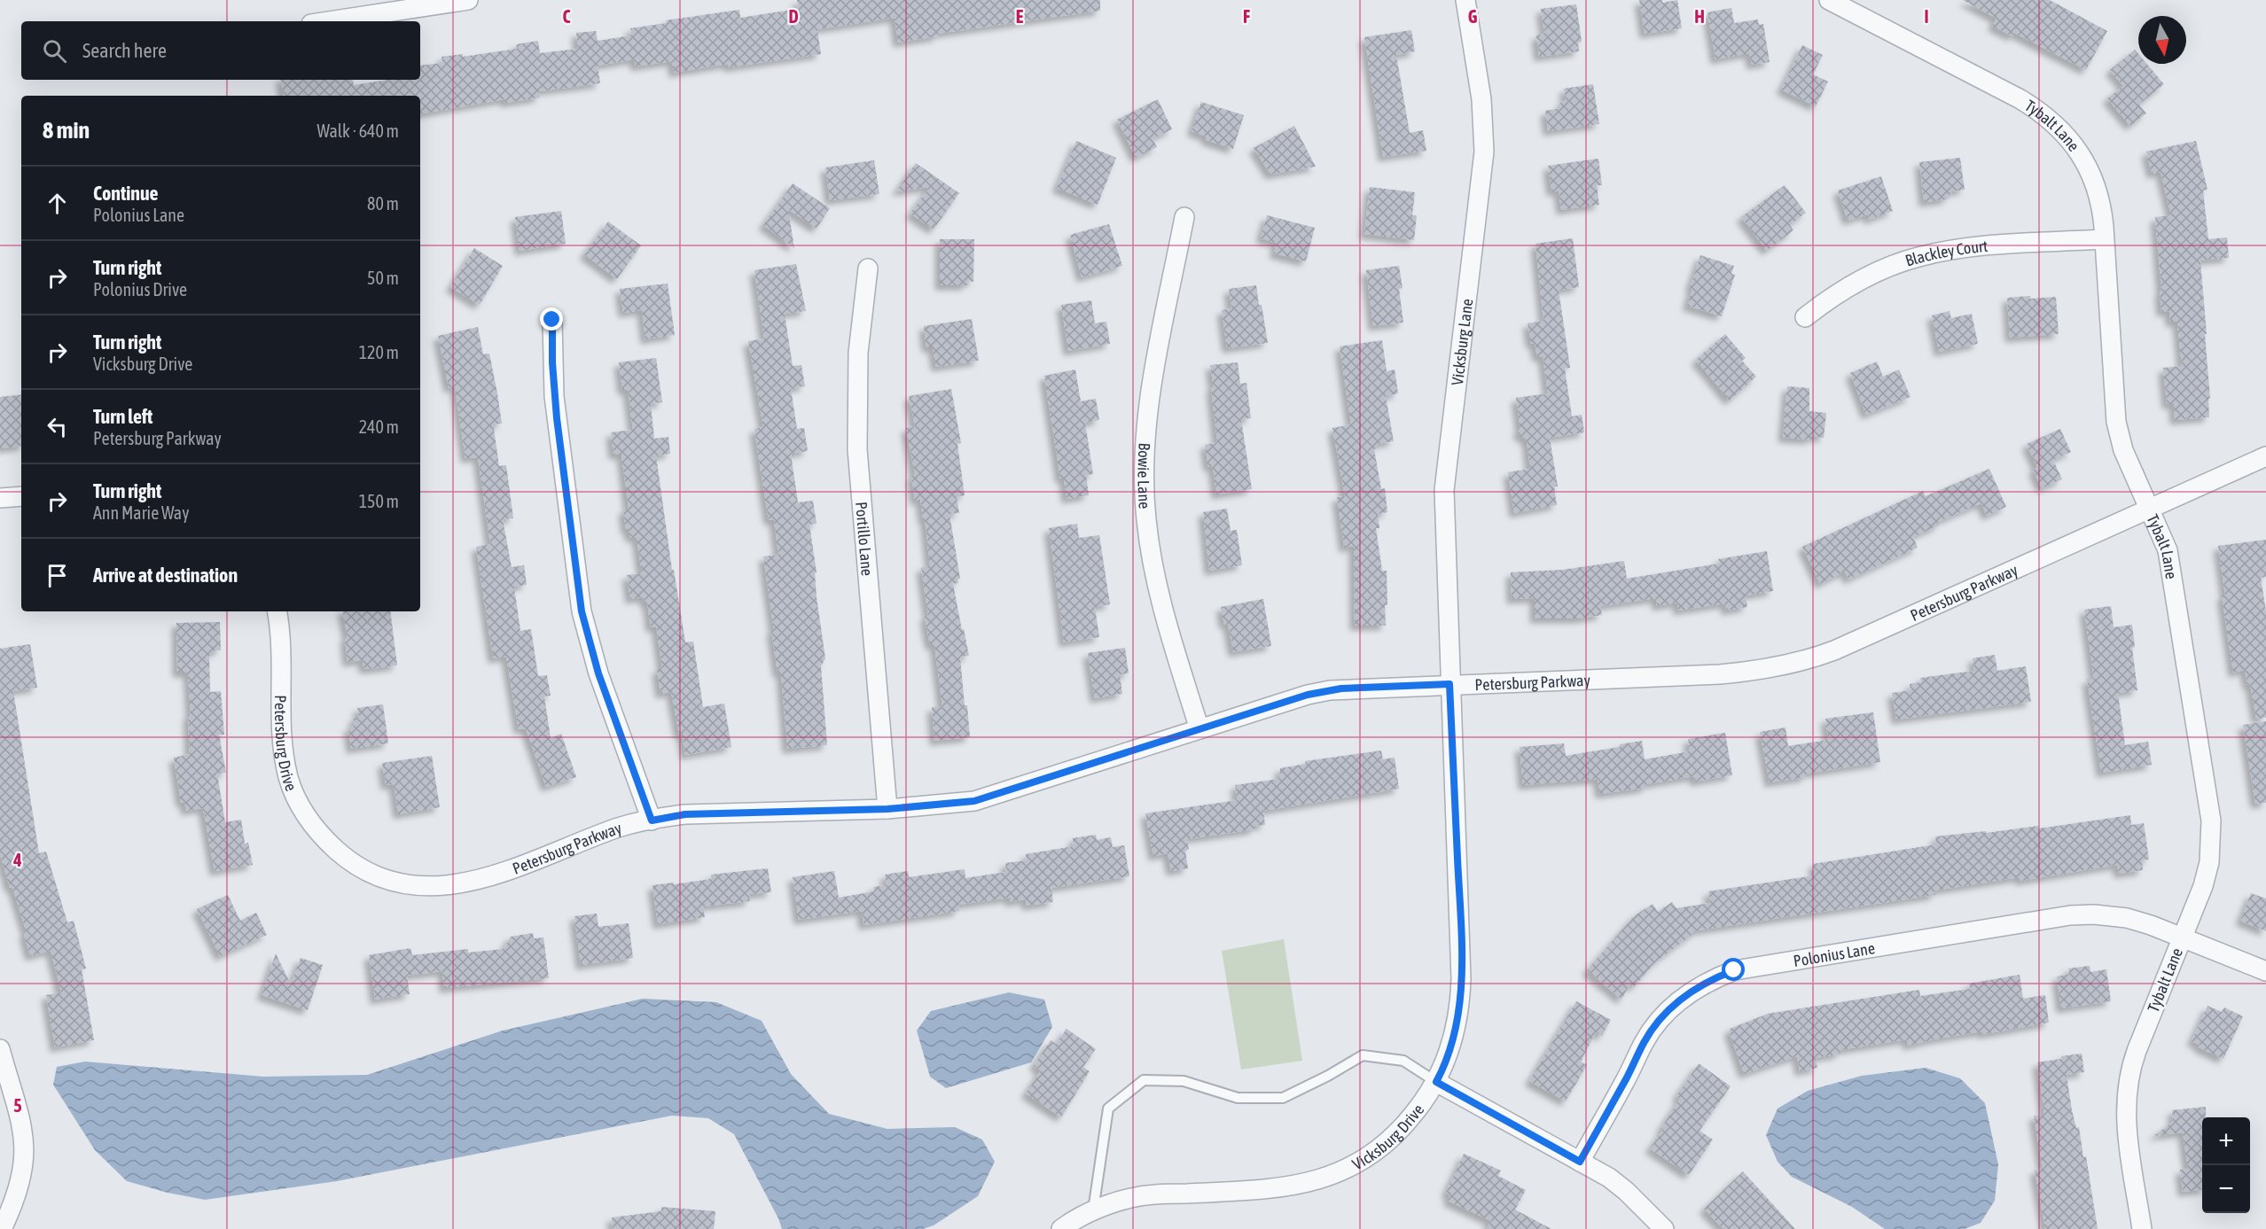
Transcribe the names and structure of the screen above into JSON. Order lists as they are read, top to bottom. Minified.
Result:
{"streets":{"street":["Tybalt Lane","Blackley Court","Vicksburg Lane","Bowie Lane","Portillo Lane","Petersburg Parkway","Petersburg Drive","Polonius Lane","Vicksburg Drive"]},"crossings":[["Tybalt Lane","Blackley Court"],["Tybalt Lane","Petersburg Parkway"],["Tybalt Lane","Polonius Lane"],["Vicksburg Lane","Petersburg Parkway"],["Vicksburg Lane","Vicksburg Drive"],["Bowie Lane","Petersburg Parkway"],["Portillo Lane","Petersburg Parkway"],["Petersburg Parkway","Petersburg Drive"],["Petersburg Parkway","Vicksburg Drive"]],"north":"bottom","page":{"search":"Search here","heading":["8 min","Walk · 640 m"],"list":[["Continue","Polonius Lane","80 m"],["Turn right","Polonius Drive","50 m"],["Turn right","Vicksburg Drive","120 m"],["Turn left","Petersburg Parkway","240 m"],["Turn right","Ann Marie Way","150 m"],"Arrive at destination"],"map_buttons":["+","−"]},"grid":{"columns":["C","D","E","F","G","H","I"],"rows":["4","5"]}}
